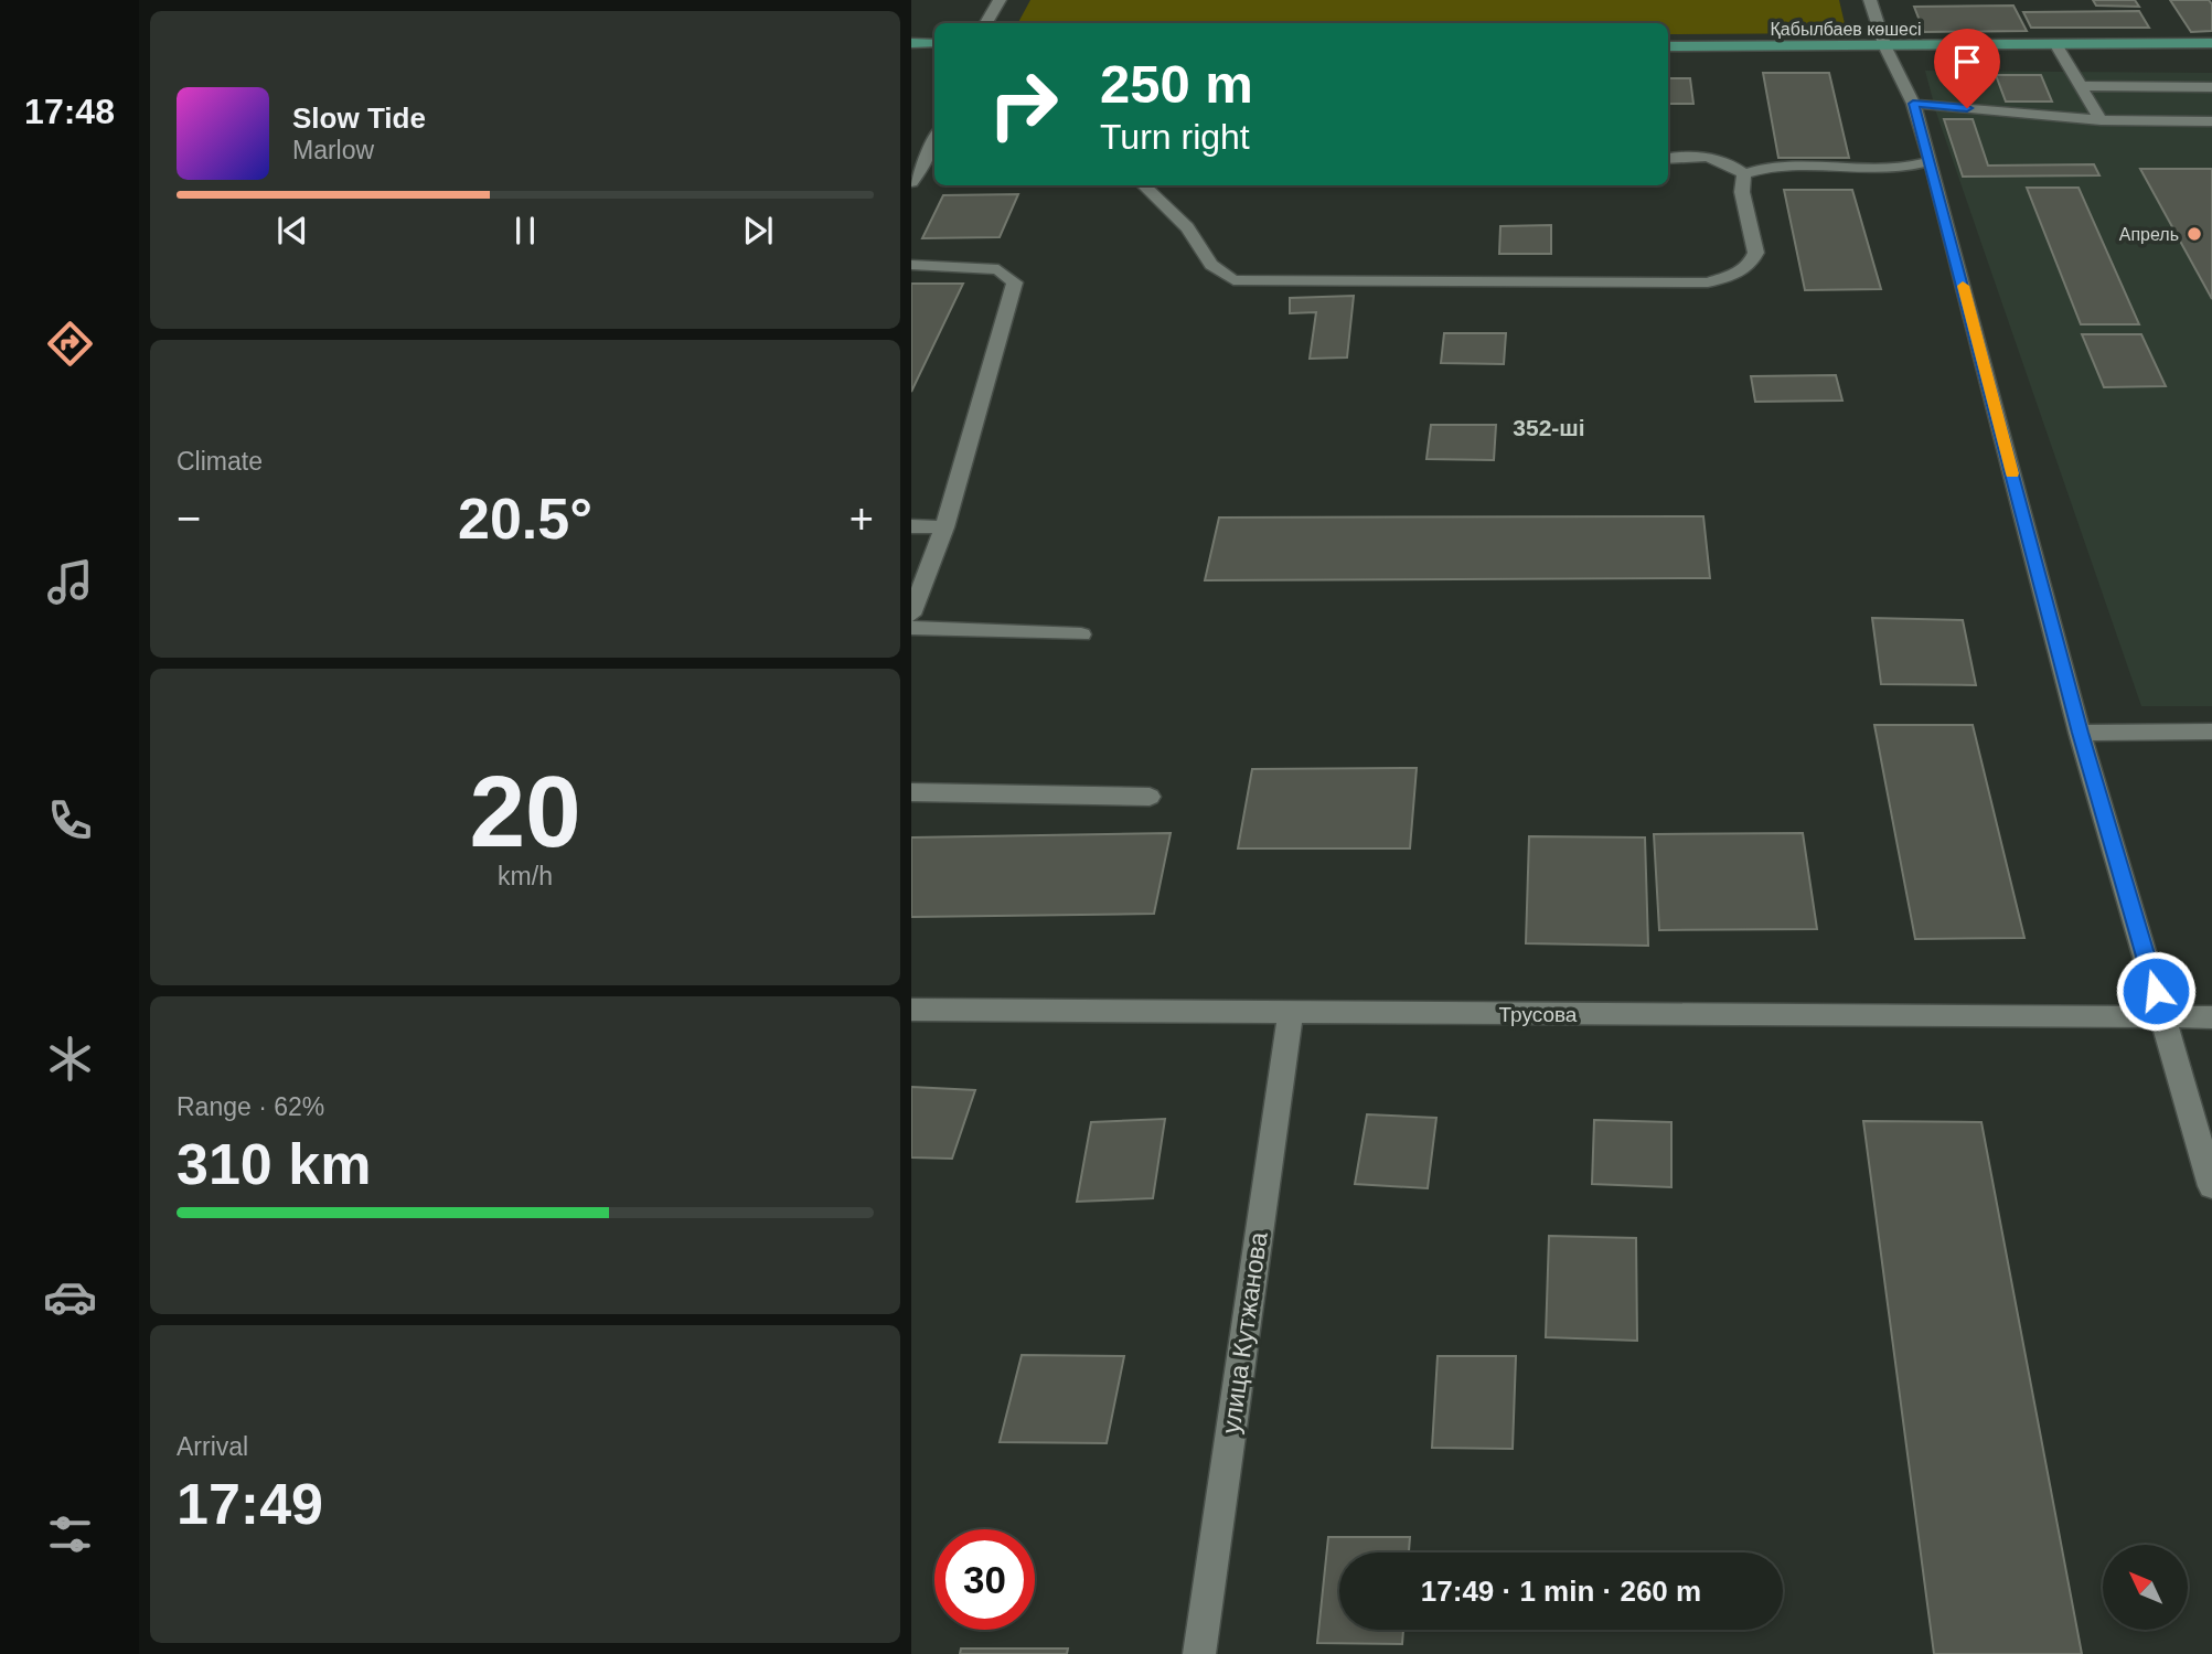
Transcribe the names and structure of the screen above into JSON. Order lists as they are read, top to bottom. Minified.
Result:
{"streets":{"main road":["Қабылбаев көшесі"],"street":["Трусова","улица Кутжанова"]},"crossings":[["Трусова","улица Кутжанова"]],"districts":["352-ші"],"places":["Апрель"],"north":"top left","page":{"tabs":"17:48","turn":["250 m","Turn right"],"song":["Slow Tide","Marlow"],"tile":["Climate",["20","km/h"],["Range · 62%","310 km"],["Arrival","17:49"]],"heat":["−","20.5°","+"],"limit":"30","trip":"17:49 · 1 min · 260 m"}}
